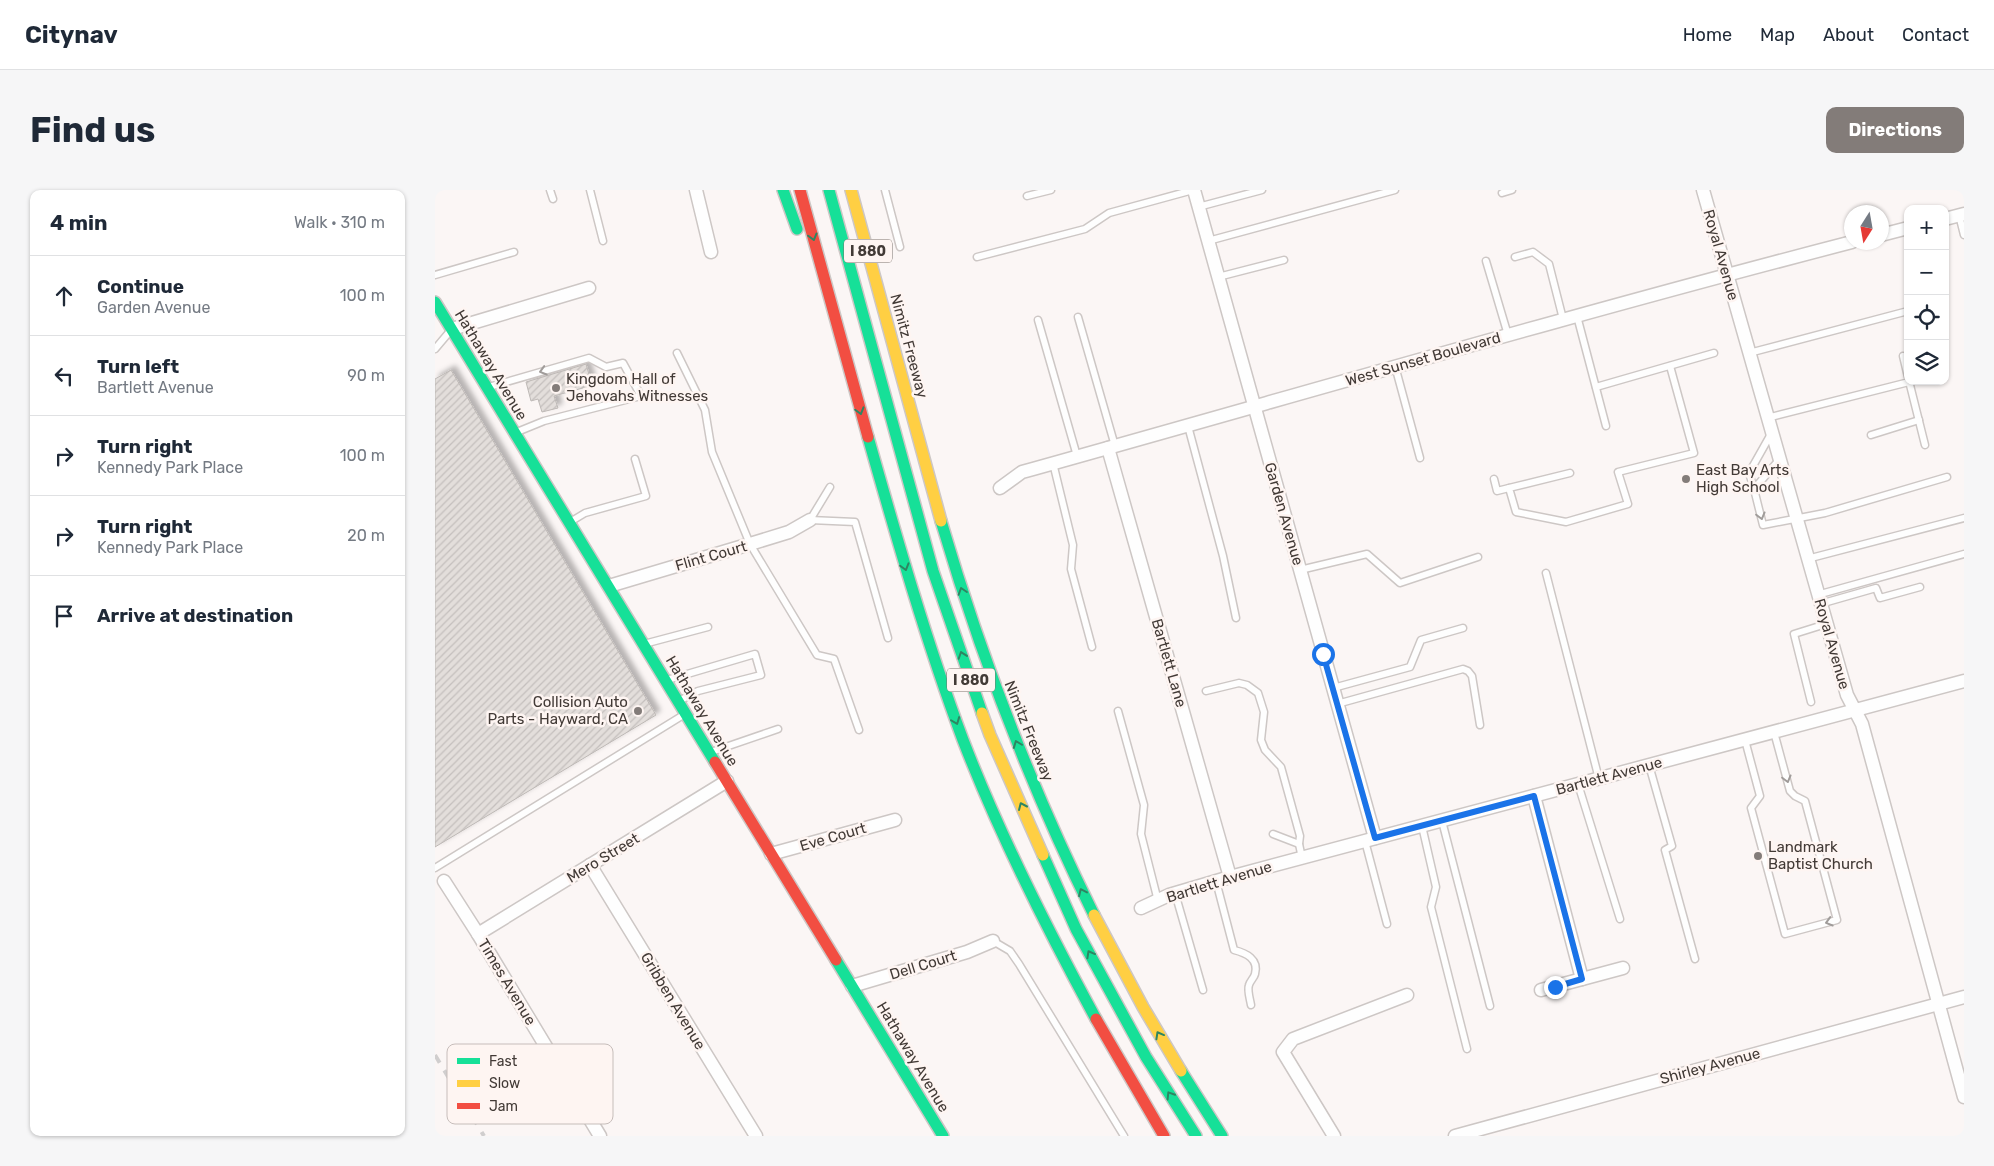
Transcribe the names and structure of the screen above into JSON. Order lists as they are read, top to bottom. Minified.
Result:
{"streets":{"main road":["I 880","Nimitz Freeway","Hathaway Avenue"],"street":["Royal Avenue","West Sunset Boulevard","Garden Avenue","Flint Court","Bartlett Lane","Bartlett Avenue","Eve Court","Mero Street","Dell Court","Times Avenue","Gribben Avenue","Shirley Avenue"]},"crossings":[["Royal Avenue","West Sunset Boulevard"],["Royal Avenue","Bartlett Avenue"],["Royal Avenue","Shirley Avenue"],["West Sunset Boulevard","Garden Avenue"],["West Sunset Boulevard","Bartlett Lane"],["Hathaway Avenue","Flint Court"],["Hathaway Avenue","Eve Court"],["Hathaway Avenue","Mero Street"],["Hathaway Avenue","Dell Court"],["Garden Avenue","Bartlett Avenue"],["Bartlett Lane","Bartlett Avenue"],["Mero Street","Times Avenue"],["Mero Street","Gribben Avenue"]],"places":["Kingdom Hall of Jehovahs Witnesses","East Bay Arts High School","Collision Auto Parts - Hayward, CA","Landmark Baptist Church"],"legend":["Fast","Slow","Jam"],"north":"bottom","page":{"header":"Citynav","nav":["Home","Map","About","Contact"],"buttons":"Directions","title":"Find us","heading":["4 min","Walk · 310 m"],"map_buttons":["+","−"],"list":[["Continue","Garden Avenue","100 m"],["Turn left","Bartlett Avenue","90 m"],["Turn right","Kennedy Park Place","100 m"],["Turn right","Kennedy Park Place","20 m"],"Arrive at destination"]}}
